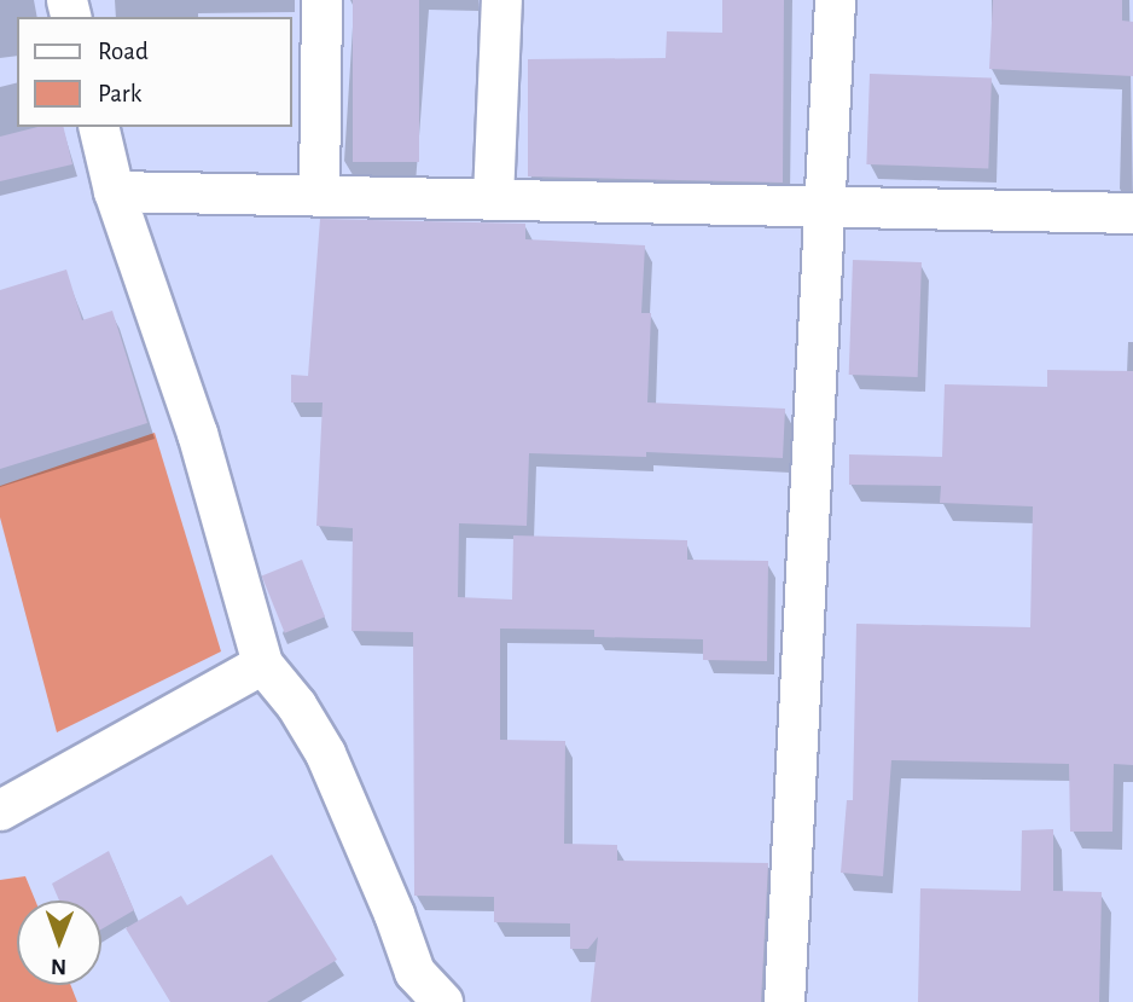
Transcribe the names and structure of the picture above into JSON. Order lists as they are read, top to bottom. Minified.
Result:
{"legend":["Road","Park"],"north":"bottom"}
